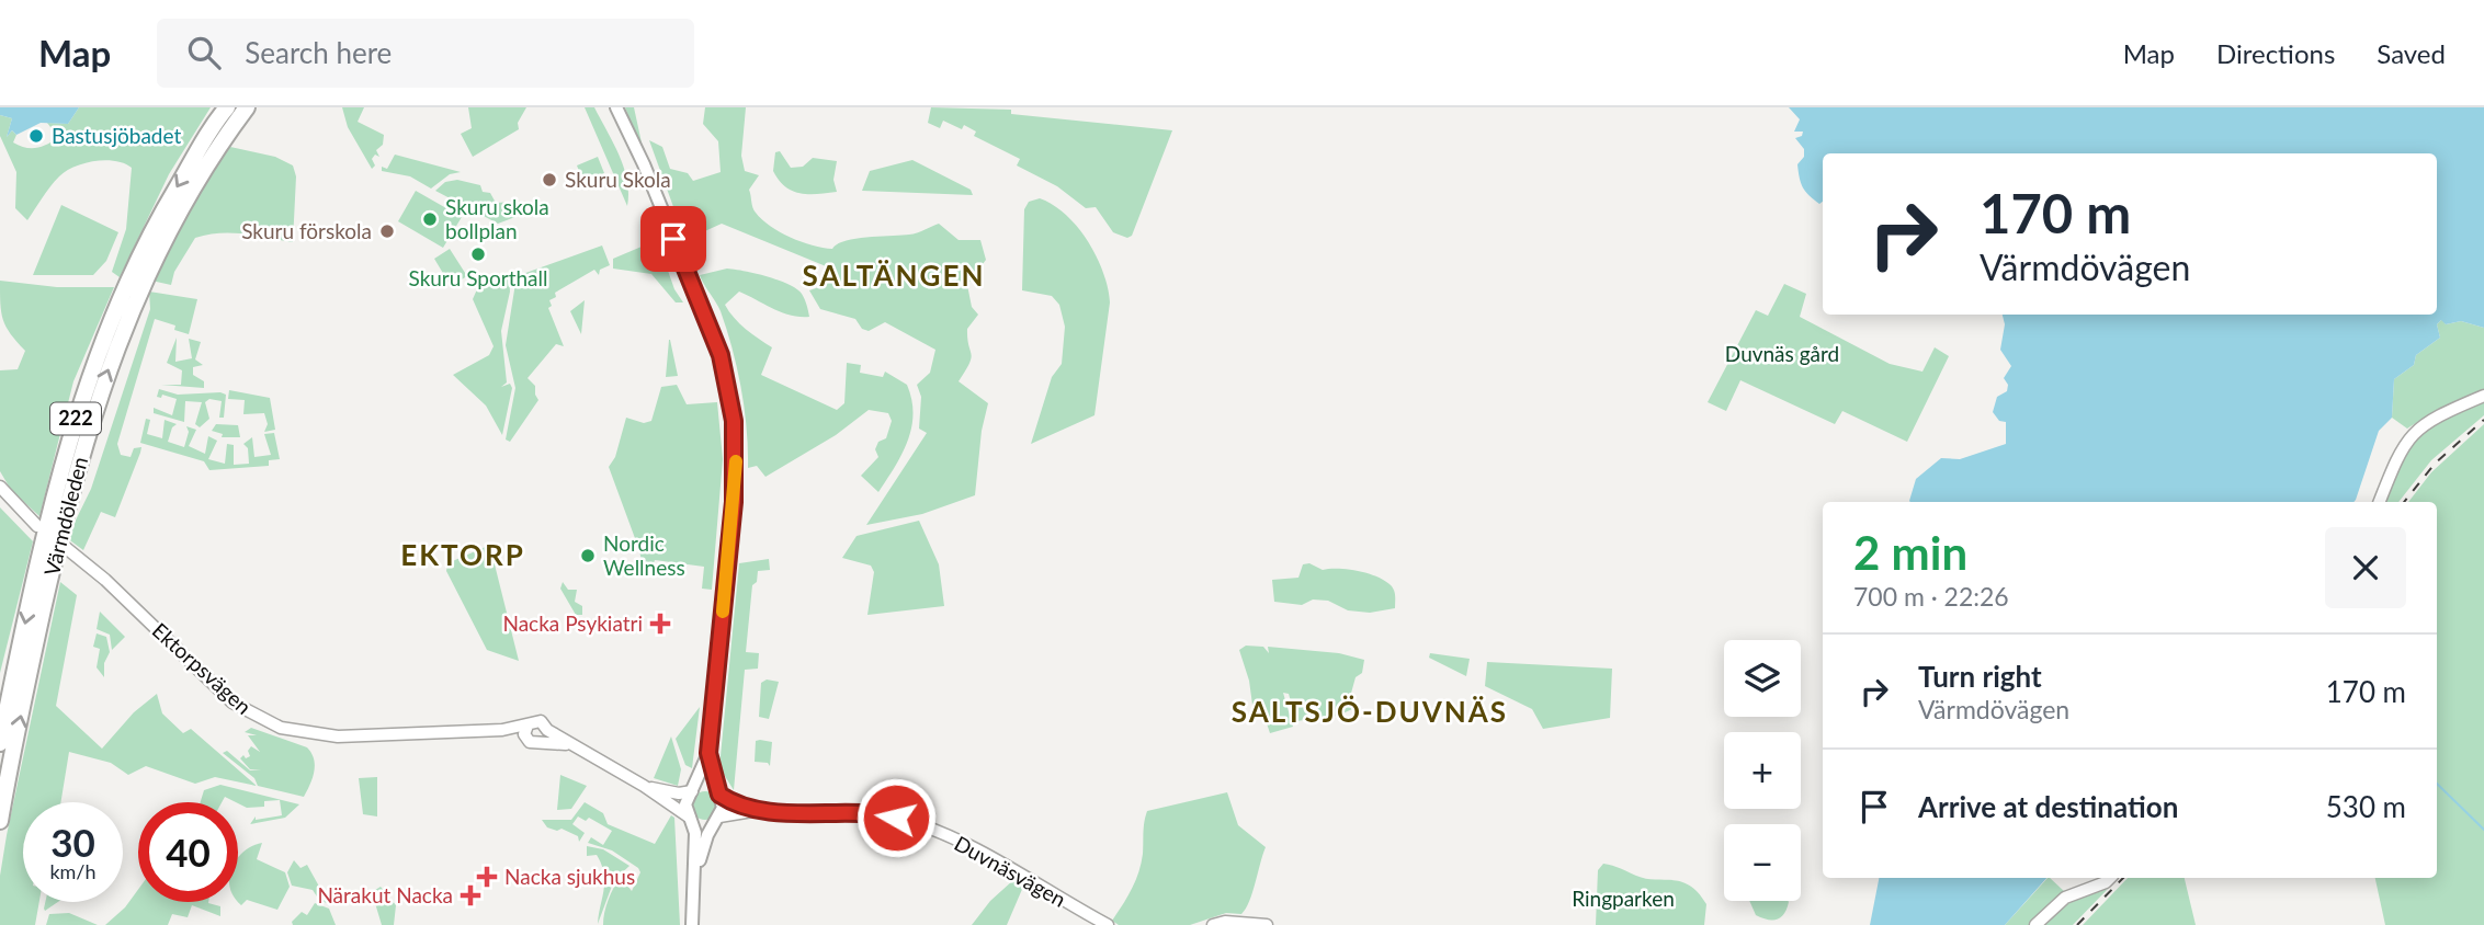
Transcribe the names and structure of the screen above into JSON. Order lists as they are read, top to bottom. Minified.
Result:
{"streets":{"highway":["222","Värmdöleden"],"street":["Ektorpsvägen","Duvnäsvägen"]},"districts":["SALTÄNGEN","EKTORP","SALTSJÖ-DUVNÄS"],"parks":["Duvnäs gård","Ringparken"],"places":{"other":["Bastusjöbadet","Skuru Skola","Skuru skola bollplan","Skuru förskola","Skuru Sporthall","Nordic Wellness"],"health":["Nacka Psykiatri","Nacka sjukhus","Närakut Nacka"]},"page":{"header":"Map","search":"Search here","nav":["Map","Directions","Saved"],"turn":["170 m","Värmdövägen"],"heading":["2 min","700 m · 22:26"],"list":[{"name":"Turn right","note":"Värmdövägen","value":"170 m"},{"name":"Arrive at destination","value":"530 m"}],"map_buttons":["+","−"],"speed":"30 km/h","limit":"40"}}
